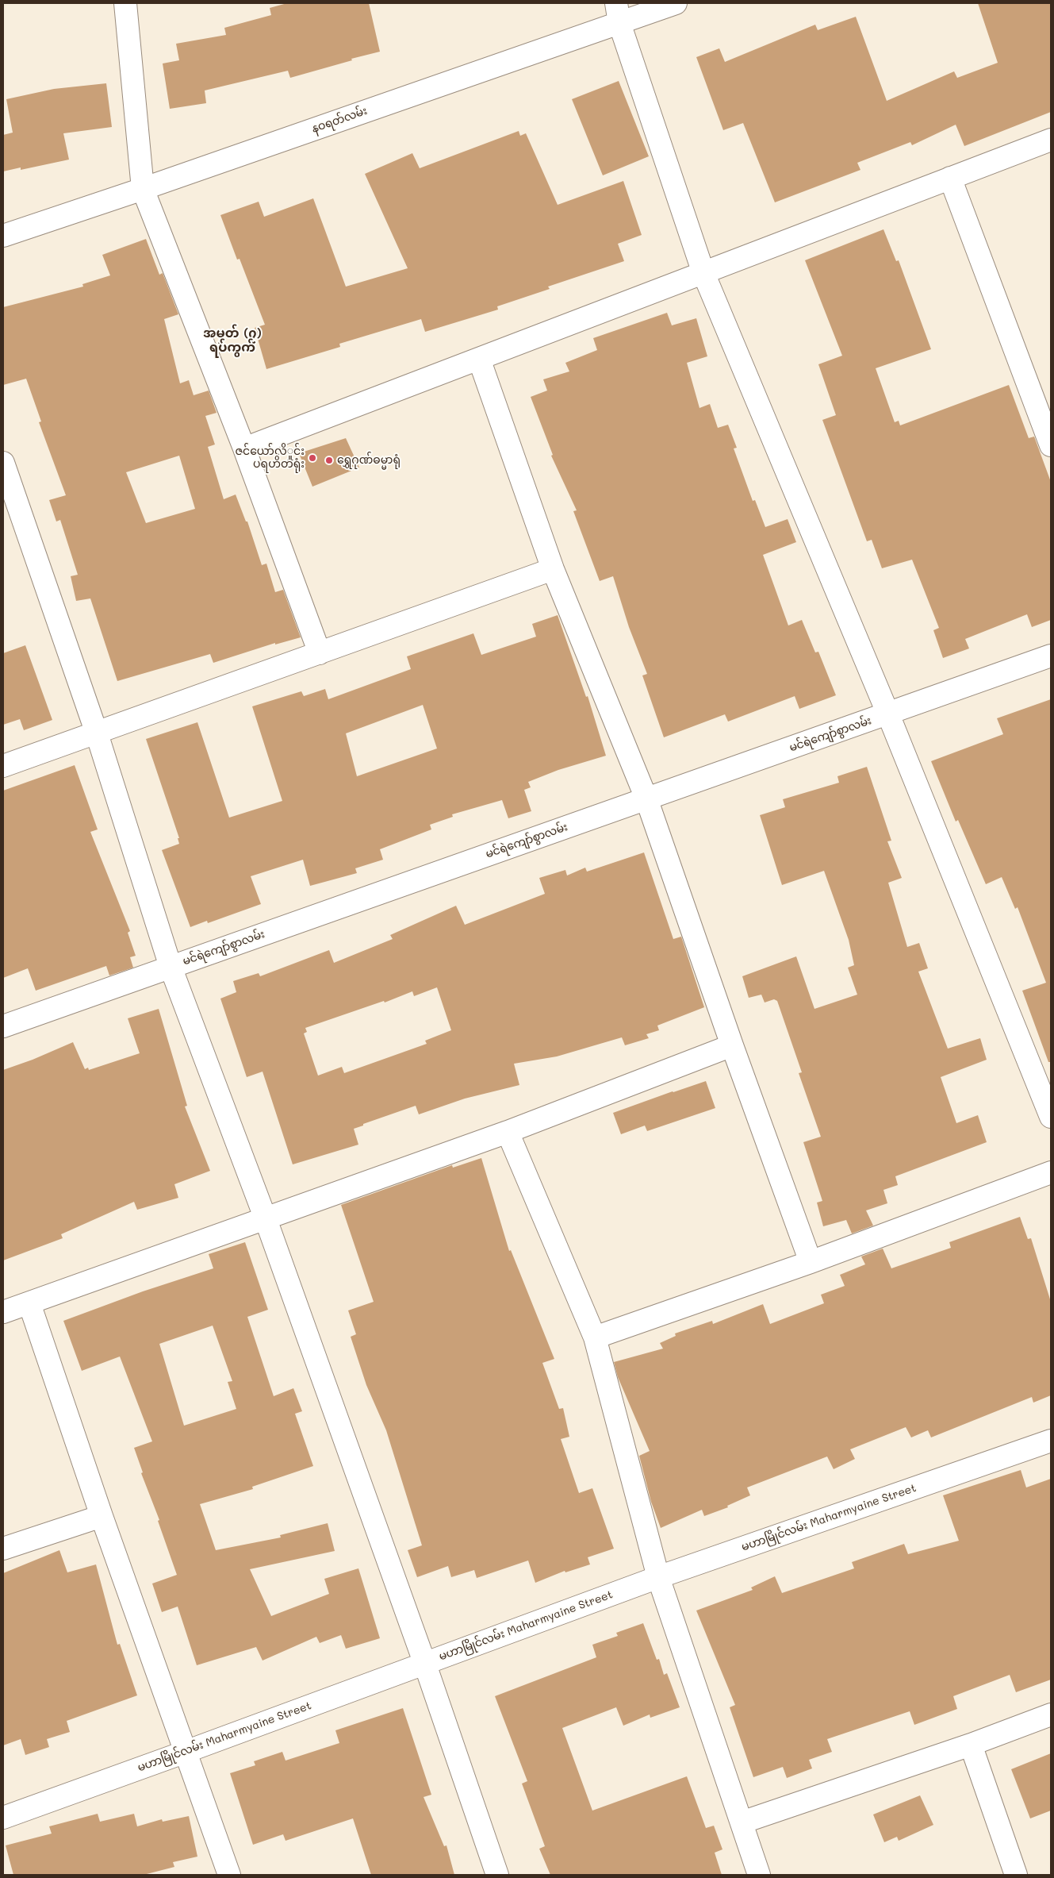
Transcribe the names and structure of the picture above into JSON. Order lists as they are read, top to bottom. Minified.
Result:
{"streets":{"street":["နဝရတ်လမ်း","မင်ရဲကျော်စွာလမ်း","မဟာမြိုင်လမ်း Maharmyaine Street"]},"districts":["အမှတ် (၇) ရပ်ကွက်"],"places":["ဇင်ယော်လိှုင်း ပရဟိတရုံး","ရွှေဂုဏ်ဓမ္မာရုံ"]}
